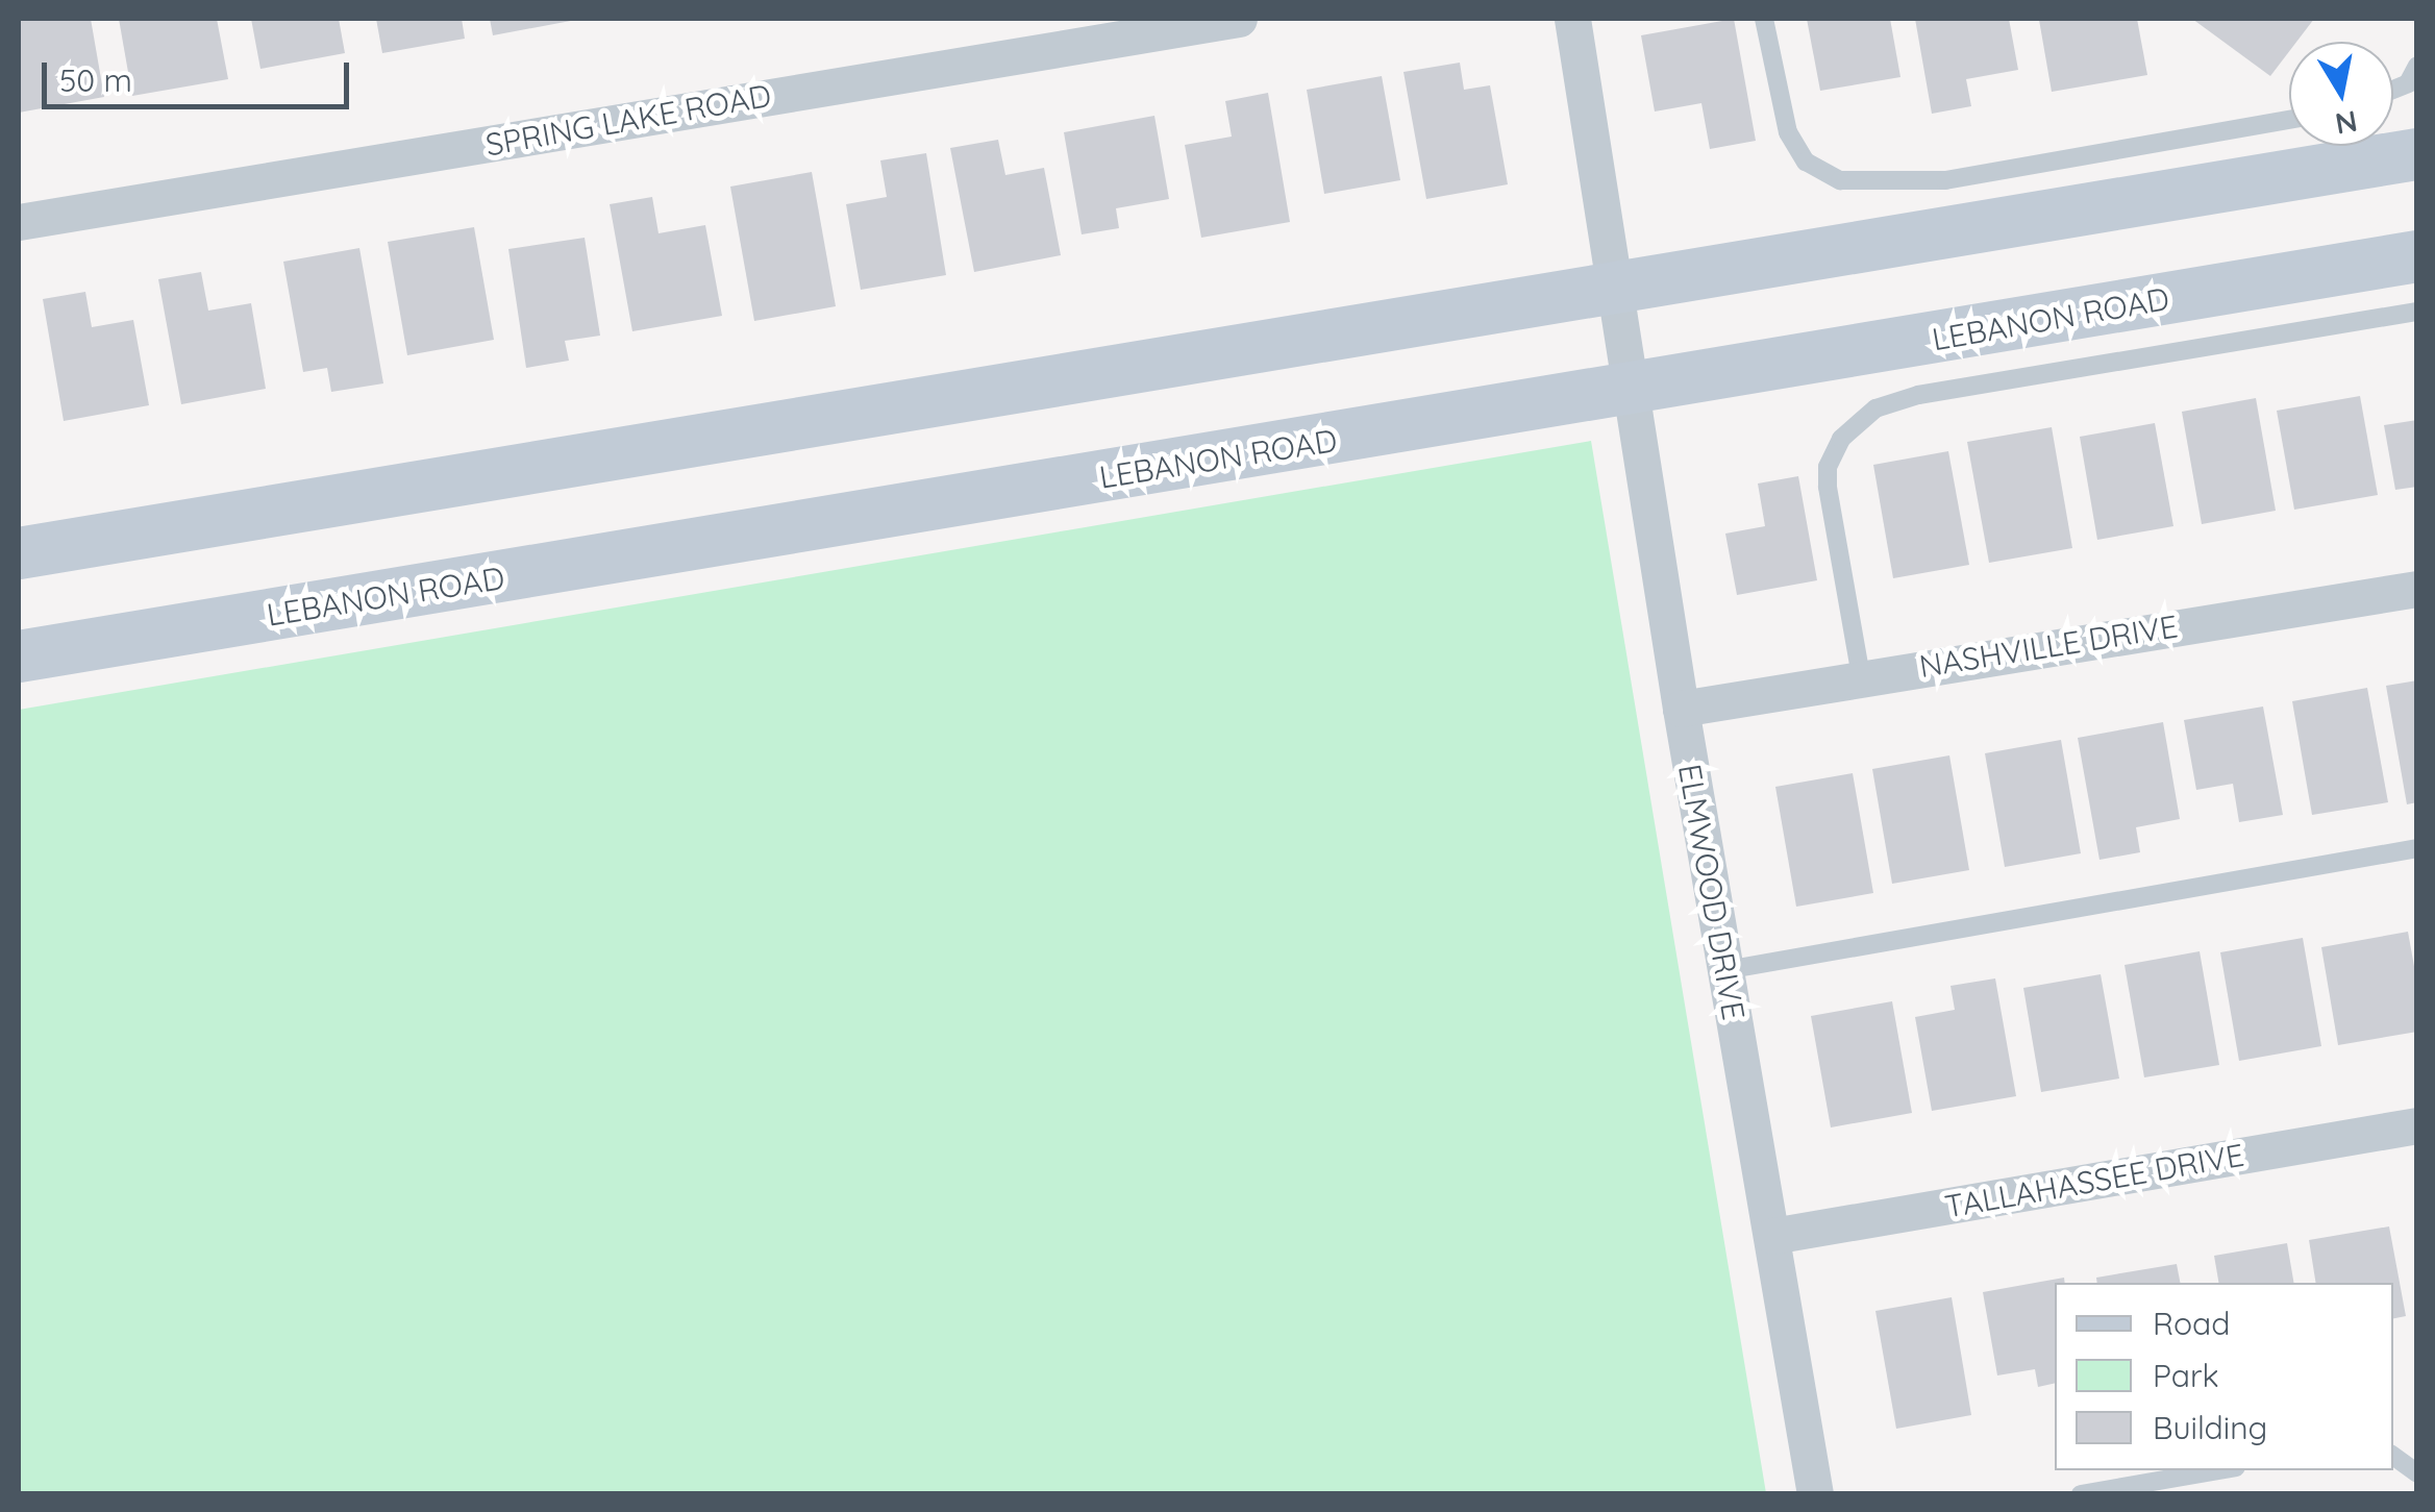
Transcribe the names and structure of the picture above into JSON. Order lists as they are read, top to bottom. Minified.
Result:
{"streets":{"main road":["LEBANON ROAD"],"street":["SPRING LAKE ROAD","NASHVILLE DRIVE","ELMWOOD DRIVE","TALLAHASSEE DRIVE"]},"crossings":[["LEBANON ROAD","ELMWOOD DRIVE"],["NASHVILLE DRIVE","ELMWOOD DRIVE"],["ELMWOOD DRIVE","TALLAHASSEE DRIVE"]],"legend":["Road","Park","Building"],"scale_bar":"50 m","north":"bottom"}
